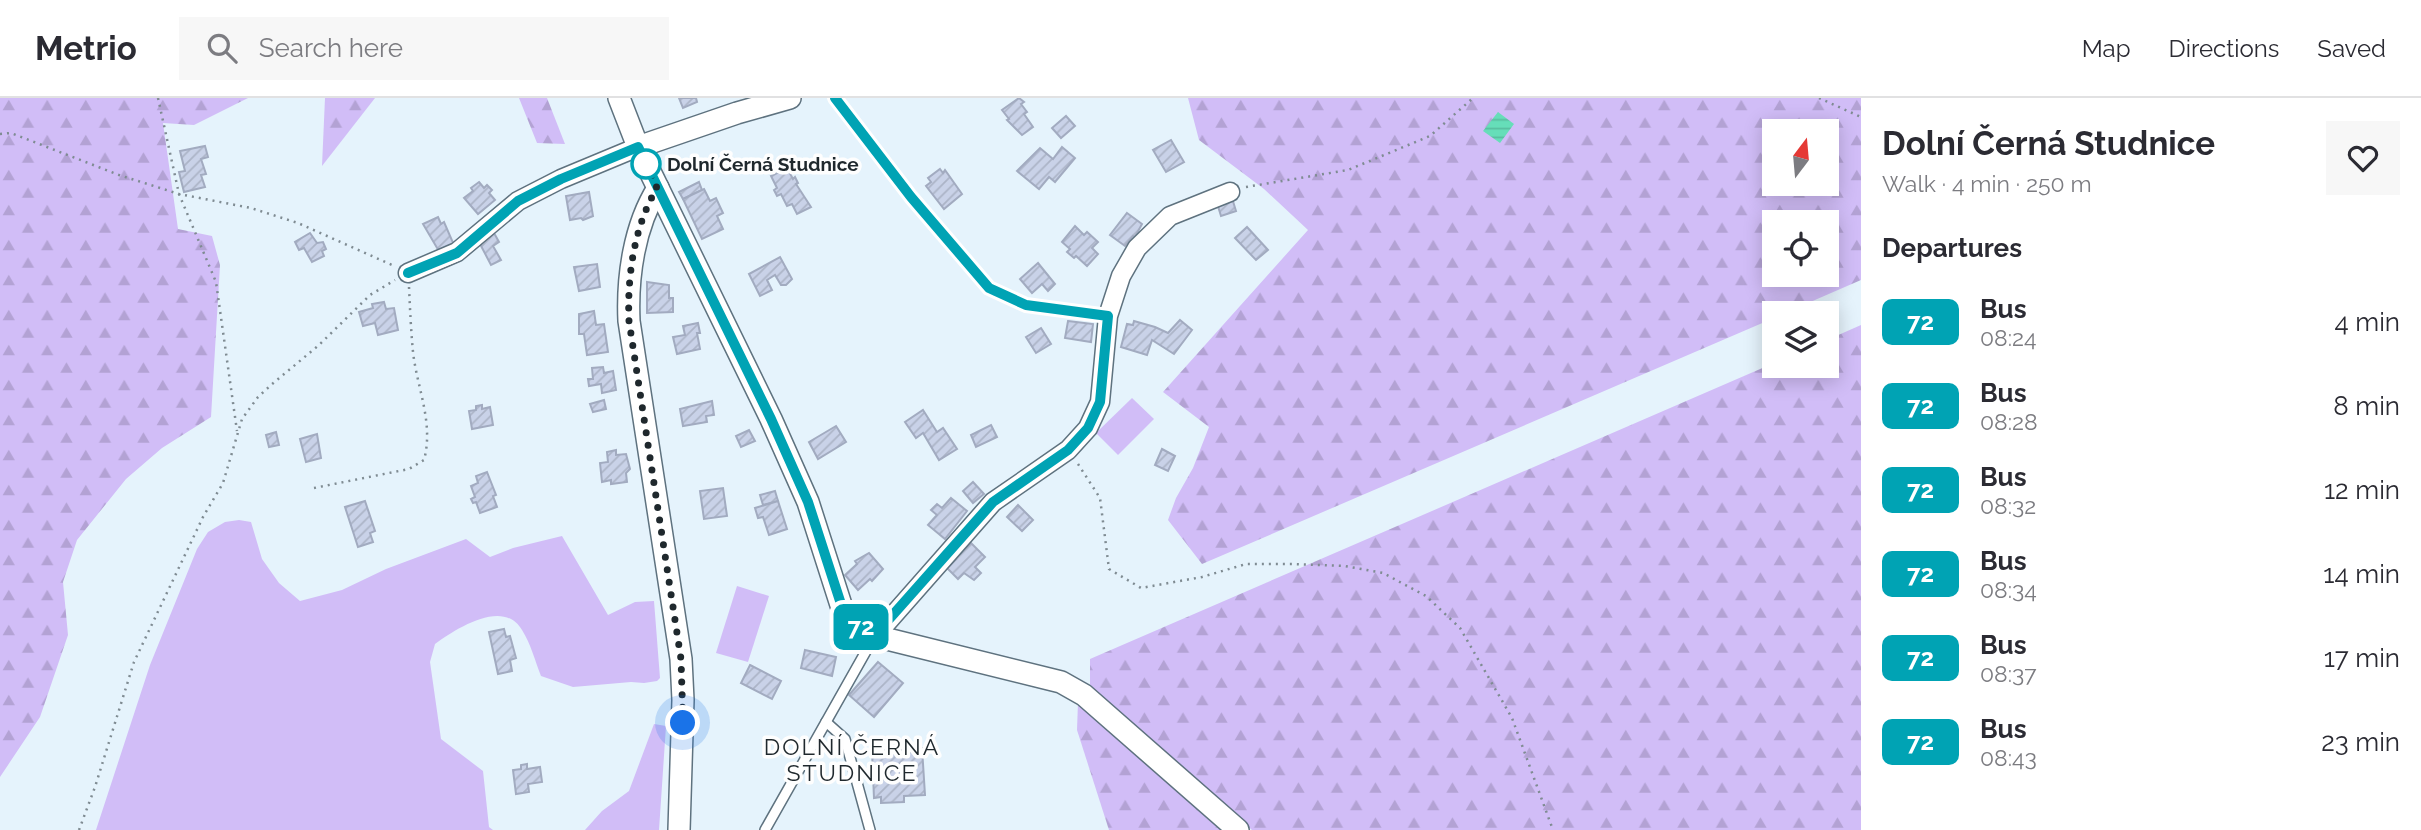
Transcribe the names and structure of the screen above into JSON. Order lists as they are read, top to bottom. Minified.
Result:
{"districts":["DOLNÍ ČERNÁ STUDNICE"],"places":["Dolní Černá Studnice"],"lines":["bus line 72"],"north":"top","page":{"header":"Metrio","search":"Search here","nav":["Map","Directions","Saved"],"on_map":"72","heading":[["Dolní Černá Studnice","Walk · 4 min · 250 m"],"Departures"],"list":[{"mark":"72","name":"Bus","note":"08:24","value":"4 min"},{"mark":"72","name":"Bus","note":"08:28","value":"8 min"},{"mark":"72","name":"Bus","note":"08:32","value":"12 min"},{"mark":"72","name":"Bus","note":"08:34","value":"14 min"},{"mark":"72","name":"Bus","note":"08:37","value":"17 min"},{"mark":"72","name":"Bus","note":"08:43","value":"23 min"}]}}
